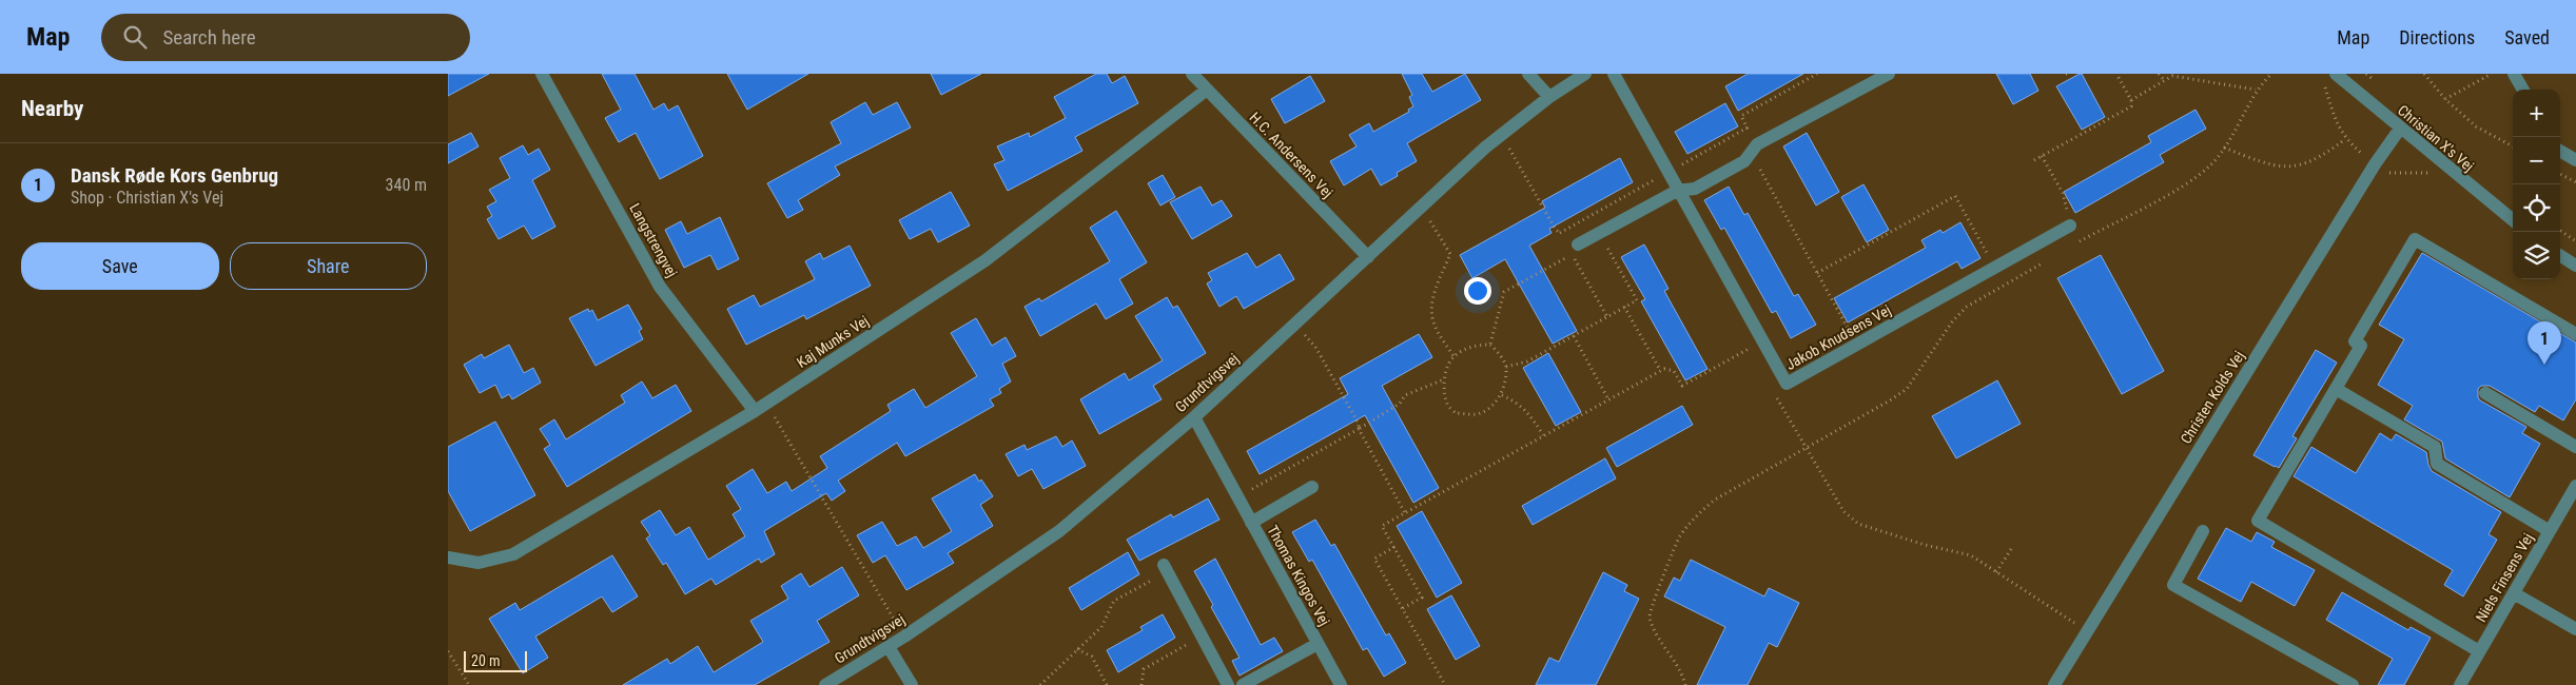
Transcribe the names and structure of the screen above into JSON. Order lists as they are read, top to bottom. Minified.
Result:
{"streets":{"street":["Christian X's Vej","H.C. Andersens Vej","Langstrengvej","Jakob Knudsens Vej","Kaj Munks Vej","Grundtvigsvej","Christen Kolds Vej","Thomas Kingos Vej","Niels Finsens Vej"]},"crossings":[["Christian X's Vej","Christen Kolds Vej"],["H.C. Andersens Vej","Kaj Munks Vej"],["H.C. Andersens Vej","Grundtvigsvej"],["Langstrengvej","Kaj Munks Vej"],["Grundtvigsvej","Thomas Kingos Vej"]],"scale_bar":"20 m","page":{"header":"Map","search":"Search here","nav":["Map","Directions","Saved"],"heading":"Nearby","map_buttons":["+","−"],"list":[{"mark":"1","name":"Dansk Røde Kors Genbrug","note":"Shop · Christian X's Vej","value":"340 m"}],"buttons":["Save","Share"],"pins":"1","scale":"20 m"}}
